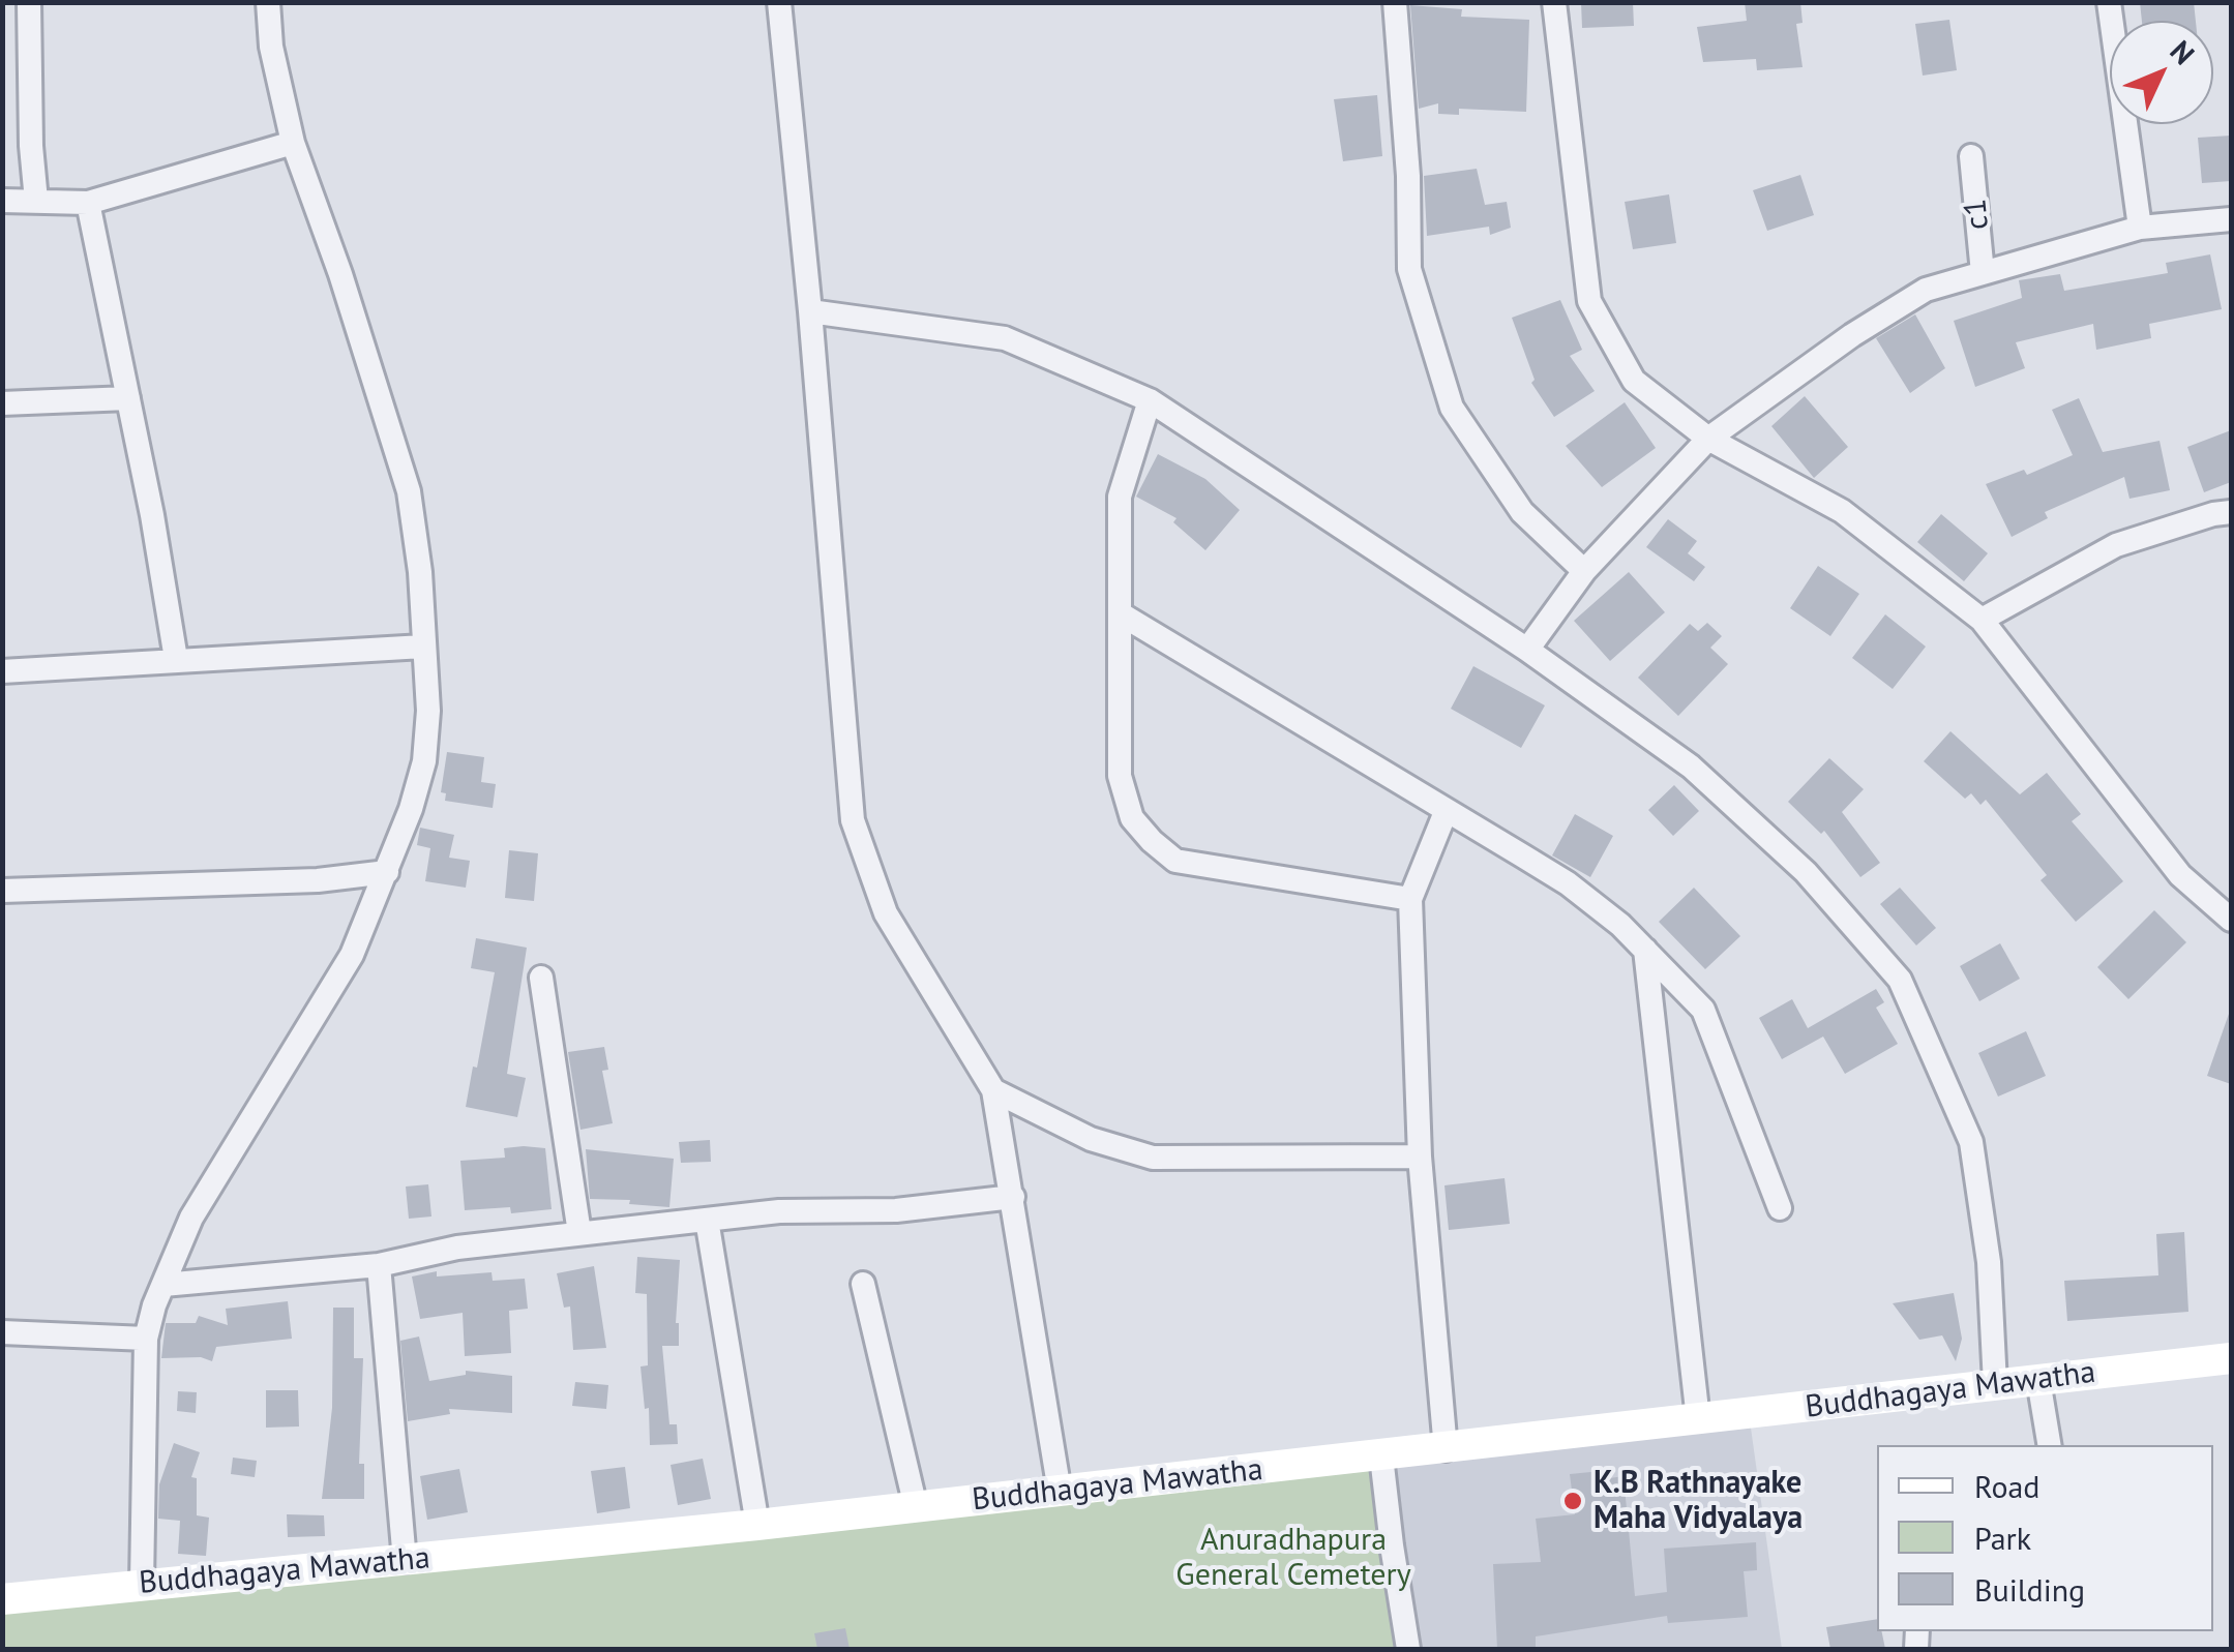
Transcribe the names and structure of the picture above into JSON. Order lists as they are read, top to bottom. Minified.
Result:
{"streets":{"main road":["Buddhagaya Mawatha"],"street":["c1"]},"parks":["Anuradhapura General Cemetery"],"places":["K.B Rathnayake Maha Vidyalaya"],"legend":["Road","Park","Building"],"north":"top right"}
